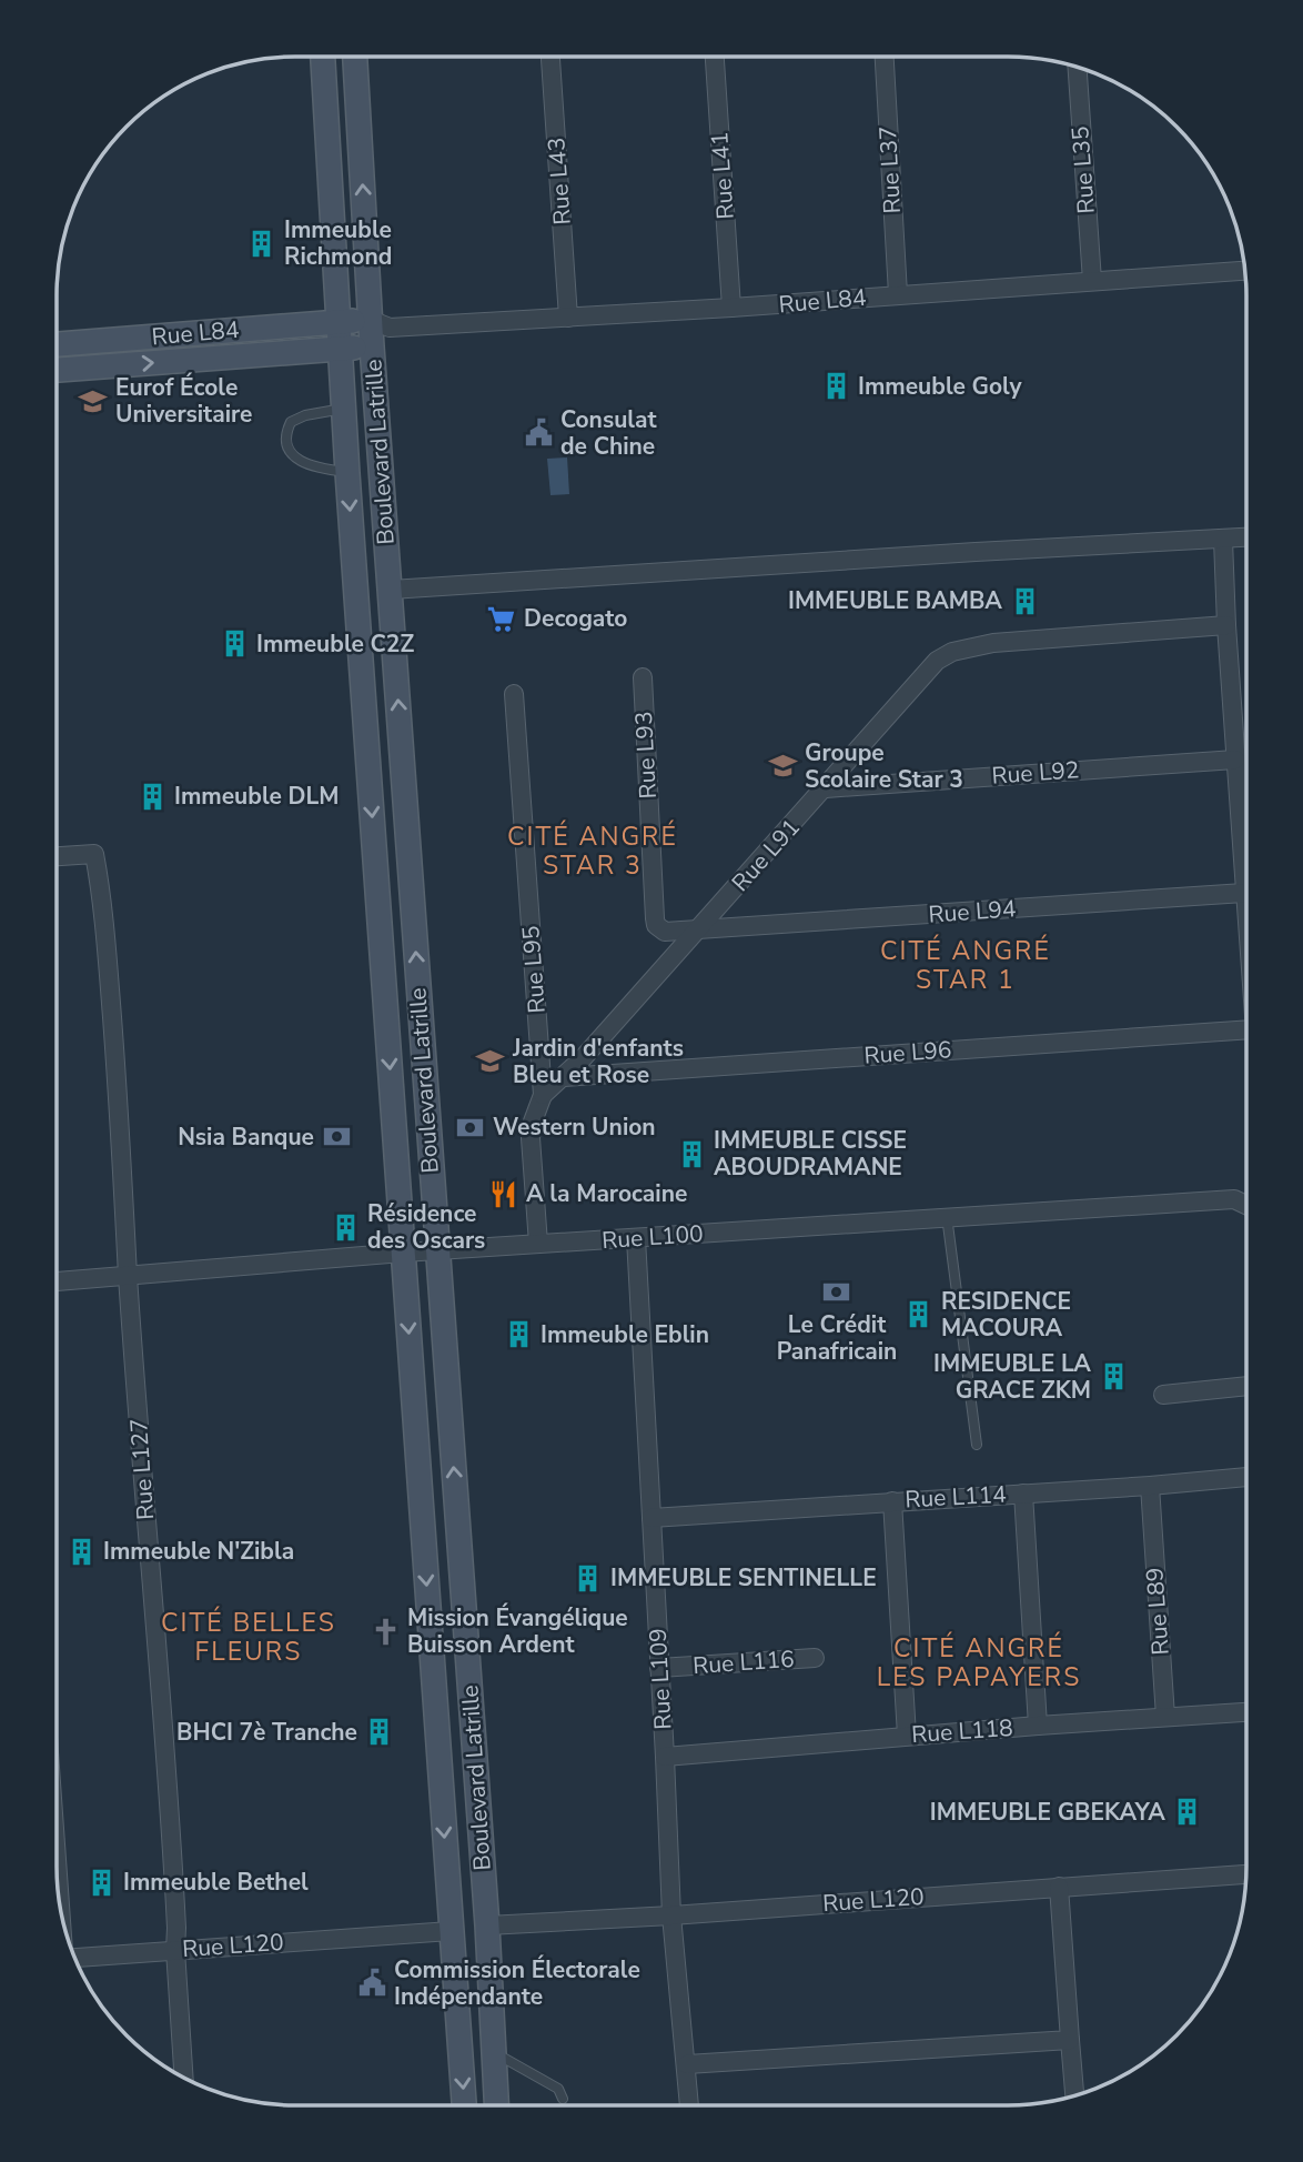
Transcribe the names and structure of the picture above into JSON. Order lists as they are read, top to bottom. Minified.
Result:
{"streets":{"main road":["Rue L84","Boulevard Latrille"],"street":["Rue L37","Rue L35","Rue L41","Rue L43","Rue L93","Rue L92","Rue L91","Rue L94","Rue L95","Rue L96","Rue L100","Rue L127","Rue L114","Rue L89","Rue L116","Rue L109","Rue L118","Rue L120"]},"crossings":[["Rue L37","Rue L84"],["Rue L35","Rue L84"],["Rue L41","Rue L84"],["Rue L43","Rue L84"],["Rue L84","Boulevard Latrille"],["Boulevard Latrille","Rue L100"],["Boulevard Latrille","Rue L120"],["Rue L93","Rue L91"],["Rue L93","Rue L94"],["Rue L92","Rue L91"],["Rue L91","Rue L94"],["Rue L91","Rue L95"],["Rue L91","Rue L96"],["Rue L95","Rue L100"],["Rue L100","Rue L127"],["Rue L100","Rue L109"],["Rue L127","Rue L120"],["Rue L114","Rue L89"],["Rue L114","Rue L109"],["Rue L89","Rue L118"],["Rue L116","Rue L109"],["Rue L109","Rue L118"],["Rue L109","Rue L120"]],"districts":["CITÉ ANGRÉ STAR 3","CITÉ ANGRÉ STAR 1","CITÉ BELLES FLEURS","CITÉ ANGRÉ LES PAPAYERS"],"places":{"building":["Immeuble Richmond","Immeuble Goly","IMMEUBLE BAMBA","Immeuble C2Z","Immeuble DLM","IMMEUBLE CISSE ABOUDRAMANE","Résidence des Oscars","RESIDENCE MACOURA","Immeuble Eblin","IMMEUBLE LA GRACE ZKM","Immeuble N'Zibla","IMMEUBLE SENTINELLE","BHCI 7è Tranche","IMMEUBLE GBEKAYA","Immeuble Bethel"],"school or university":["Eurof École Universitaire","Groupe Scolaire Star 3","Jardin d'enfants Bleu et Rose"],"public building":["Consulat de Chine","Commission Électorale Indépendante"],"supermarket":["Decogato"],"bank":["Western Union","Nsia Banque","Le Crédit Panafricain"],"restaurant":["A la Marocaine"],"church":["Mission Évangélique Buisson Ardent"]}}
